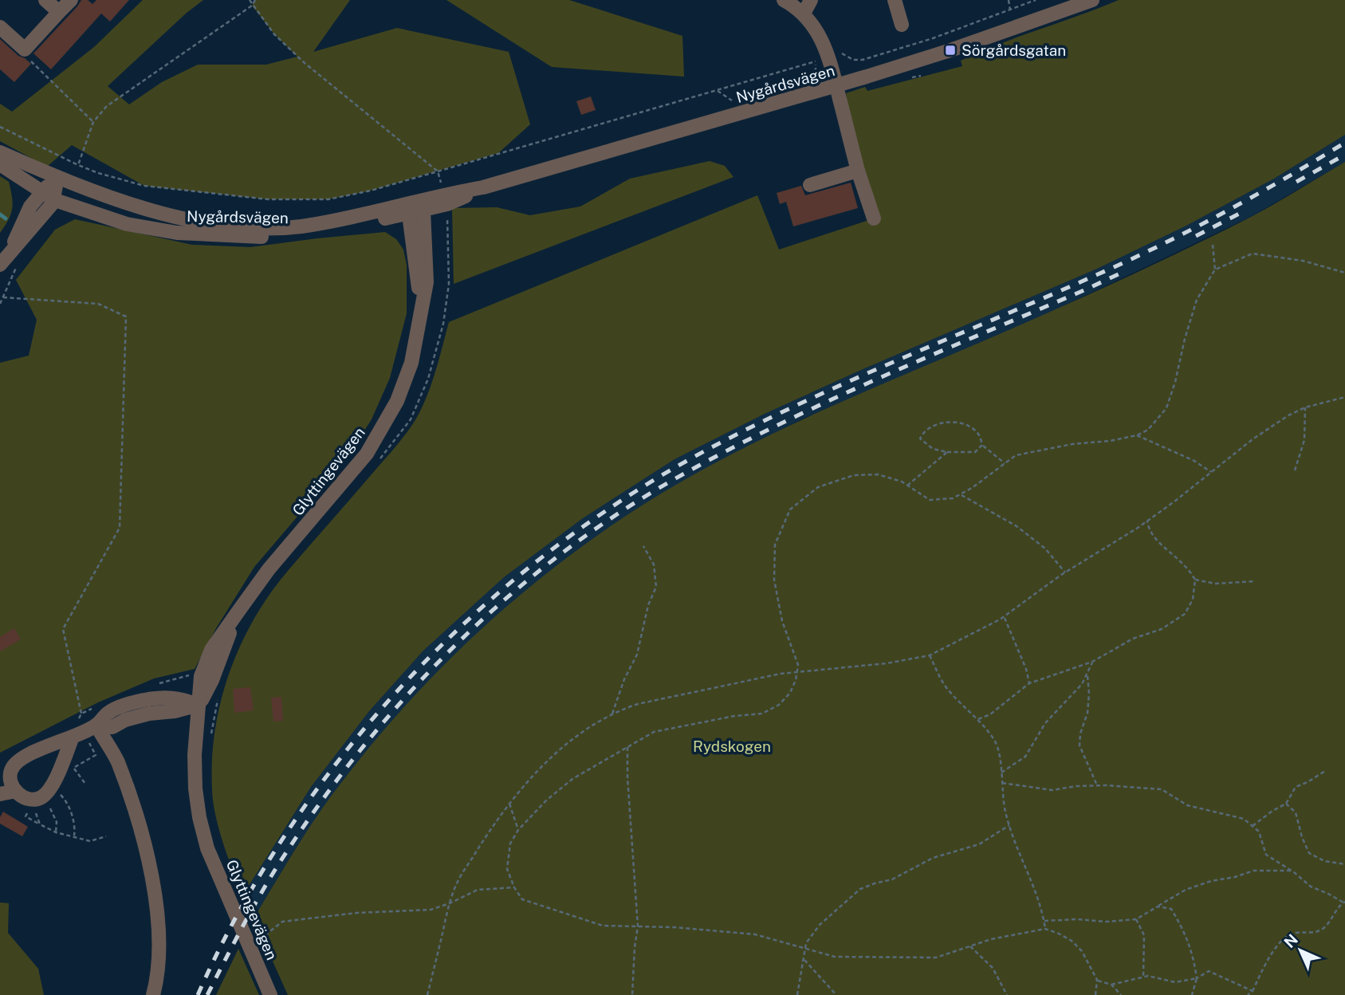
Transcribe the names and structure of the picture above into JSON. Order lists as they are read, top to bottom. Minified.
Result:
{"streets":{"street":["Nygårdsvägen","Glyttingevägen"]},"crossings":[["Nygårdsvägen","Glyttingevägen"]],"parks":["Rydskogen"],"places":{"transit":["Sörgårdsgatan"]},"north":"top left"}
